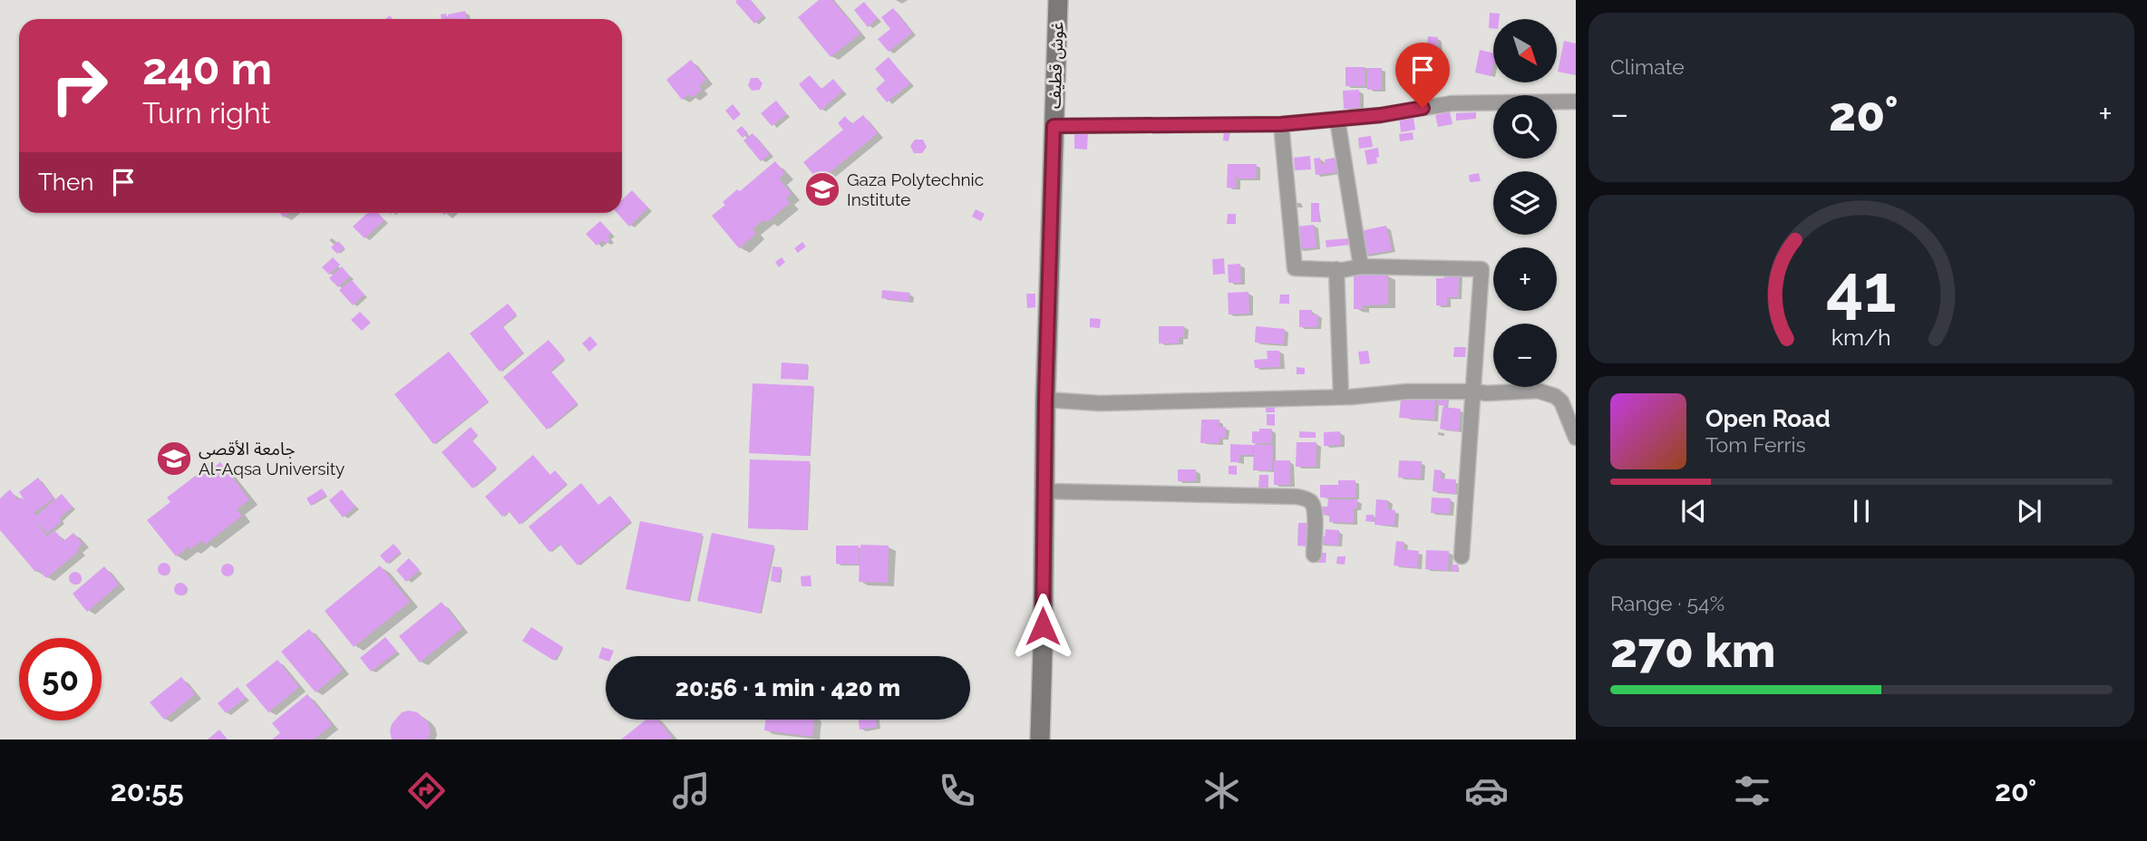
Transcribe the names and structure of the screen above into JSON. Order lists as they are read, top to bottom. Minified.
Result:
{"streets":{"main road":["غوش قطيف"]},"places":{"school or university":["Gaza Polytechnic Institute","جامعة الأقصى Al-Aqsa University"]},"north":"bottom right","page":{"tile":["Climate",["Range · 54%","270 km"]],"map_buttons":["+","−"],"turn":["240 m","Turn right"],"heat":["−","20°","+"],"then":"Then","song":["Open Road","Tom Ferris"],"limit":"50","trip":"20:56 · 1 min · 420 m","tabs":["20:55","20°"],"gauge":["41","km/h"]}}
